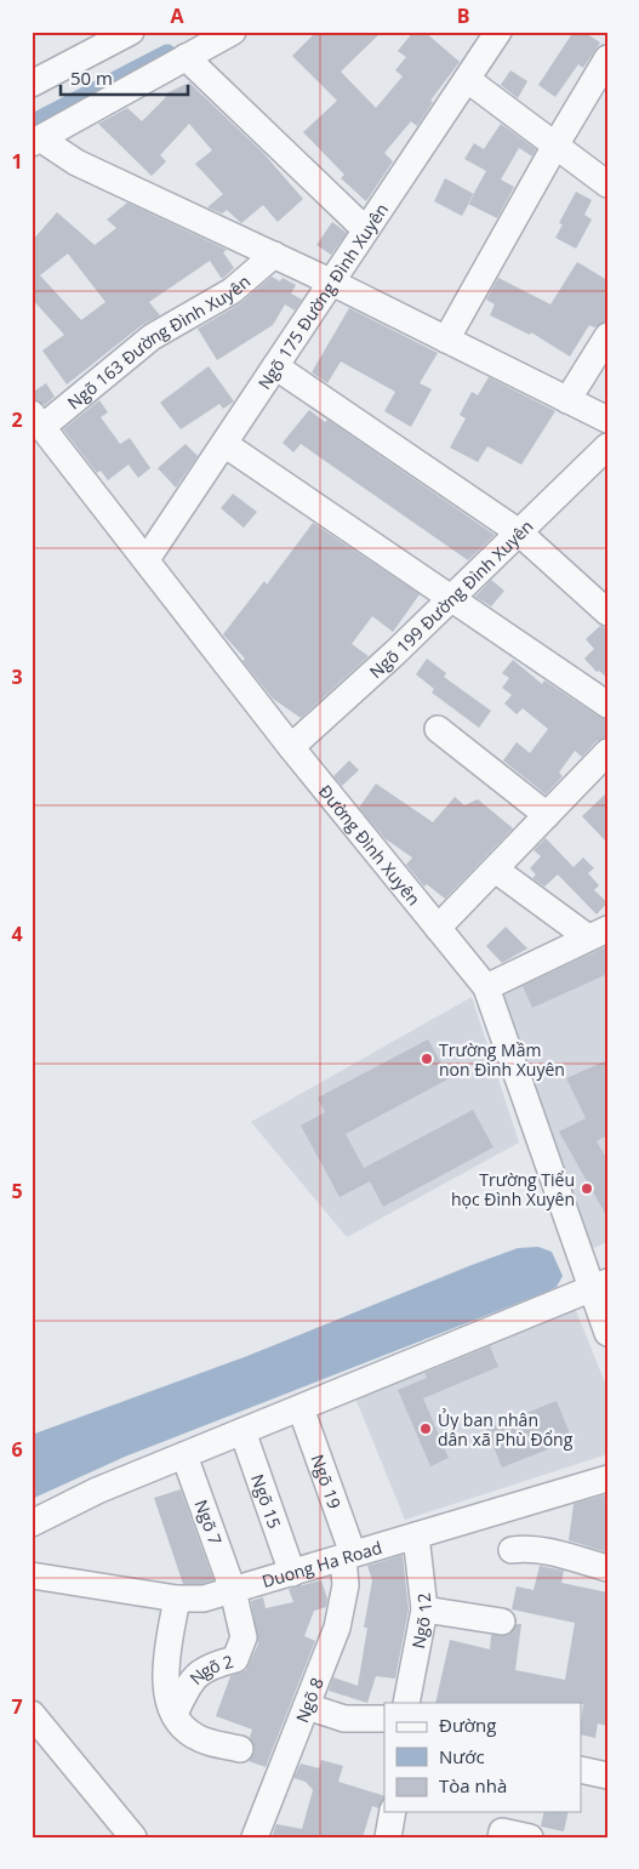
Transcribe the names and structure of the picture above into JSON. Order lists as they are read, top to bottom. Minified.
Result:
{"streets":{"street":["Ngõ 175 Đường Đình Xuyên","Ngõ 163 Đường Đình Xuyên","Ngõ 199 Đường Đình Xuyên","Đường Đình Xuyên","Ngõ 19","Ngõ 15","Ngõ 7","Duong Ha Road","Ngõ 12","Ngõ 2","Ngõ 8"]},"crossings":[["Ngõ 175 Đường Đình Xuyên","Đường Đình Xuyên"],["Ngõ 163 Đường Đình Xuyên","Đường Đình Xuyên"],["Ngõ 199 Đường Đình Xuyên","Đường Đình Xuyên"],["Ngõ 19","Duong Ha Road"],["Ngõ 19","Ngõ 8"],["Ngõ 15","Duong Ha Road"],["Ngõ 7","Duong Ha Road"],["Ngõ 7","Ngõ 2"],["Duong Ha Road","Ngõ 12"],["Duong Ha Road","Ngõ 2"],["Duong Ha Road","Ngõ 8"]],"places":["Trường Mầm non Đình Xuyên","Trường Tiểu học Đình Xuyên","Ủy ban nhân dân xã Phù Đổng"],"legend":["Đường","Nước","Tòa nhà"],"scale_bar":"50 m","grid":{"columns":["A","B"],"rows":["1","2","3","4","5","6","7"]}}
